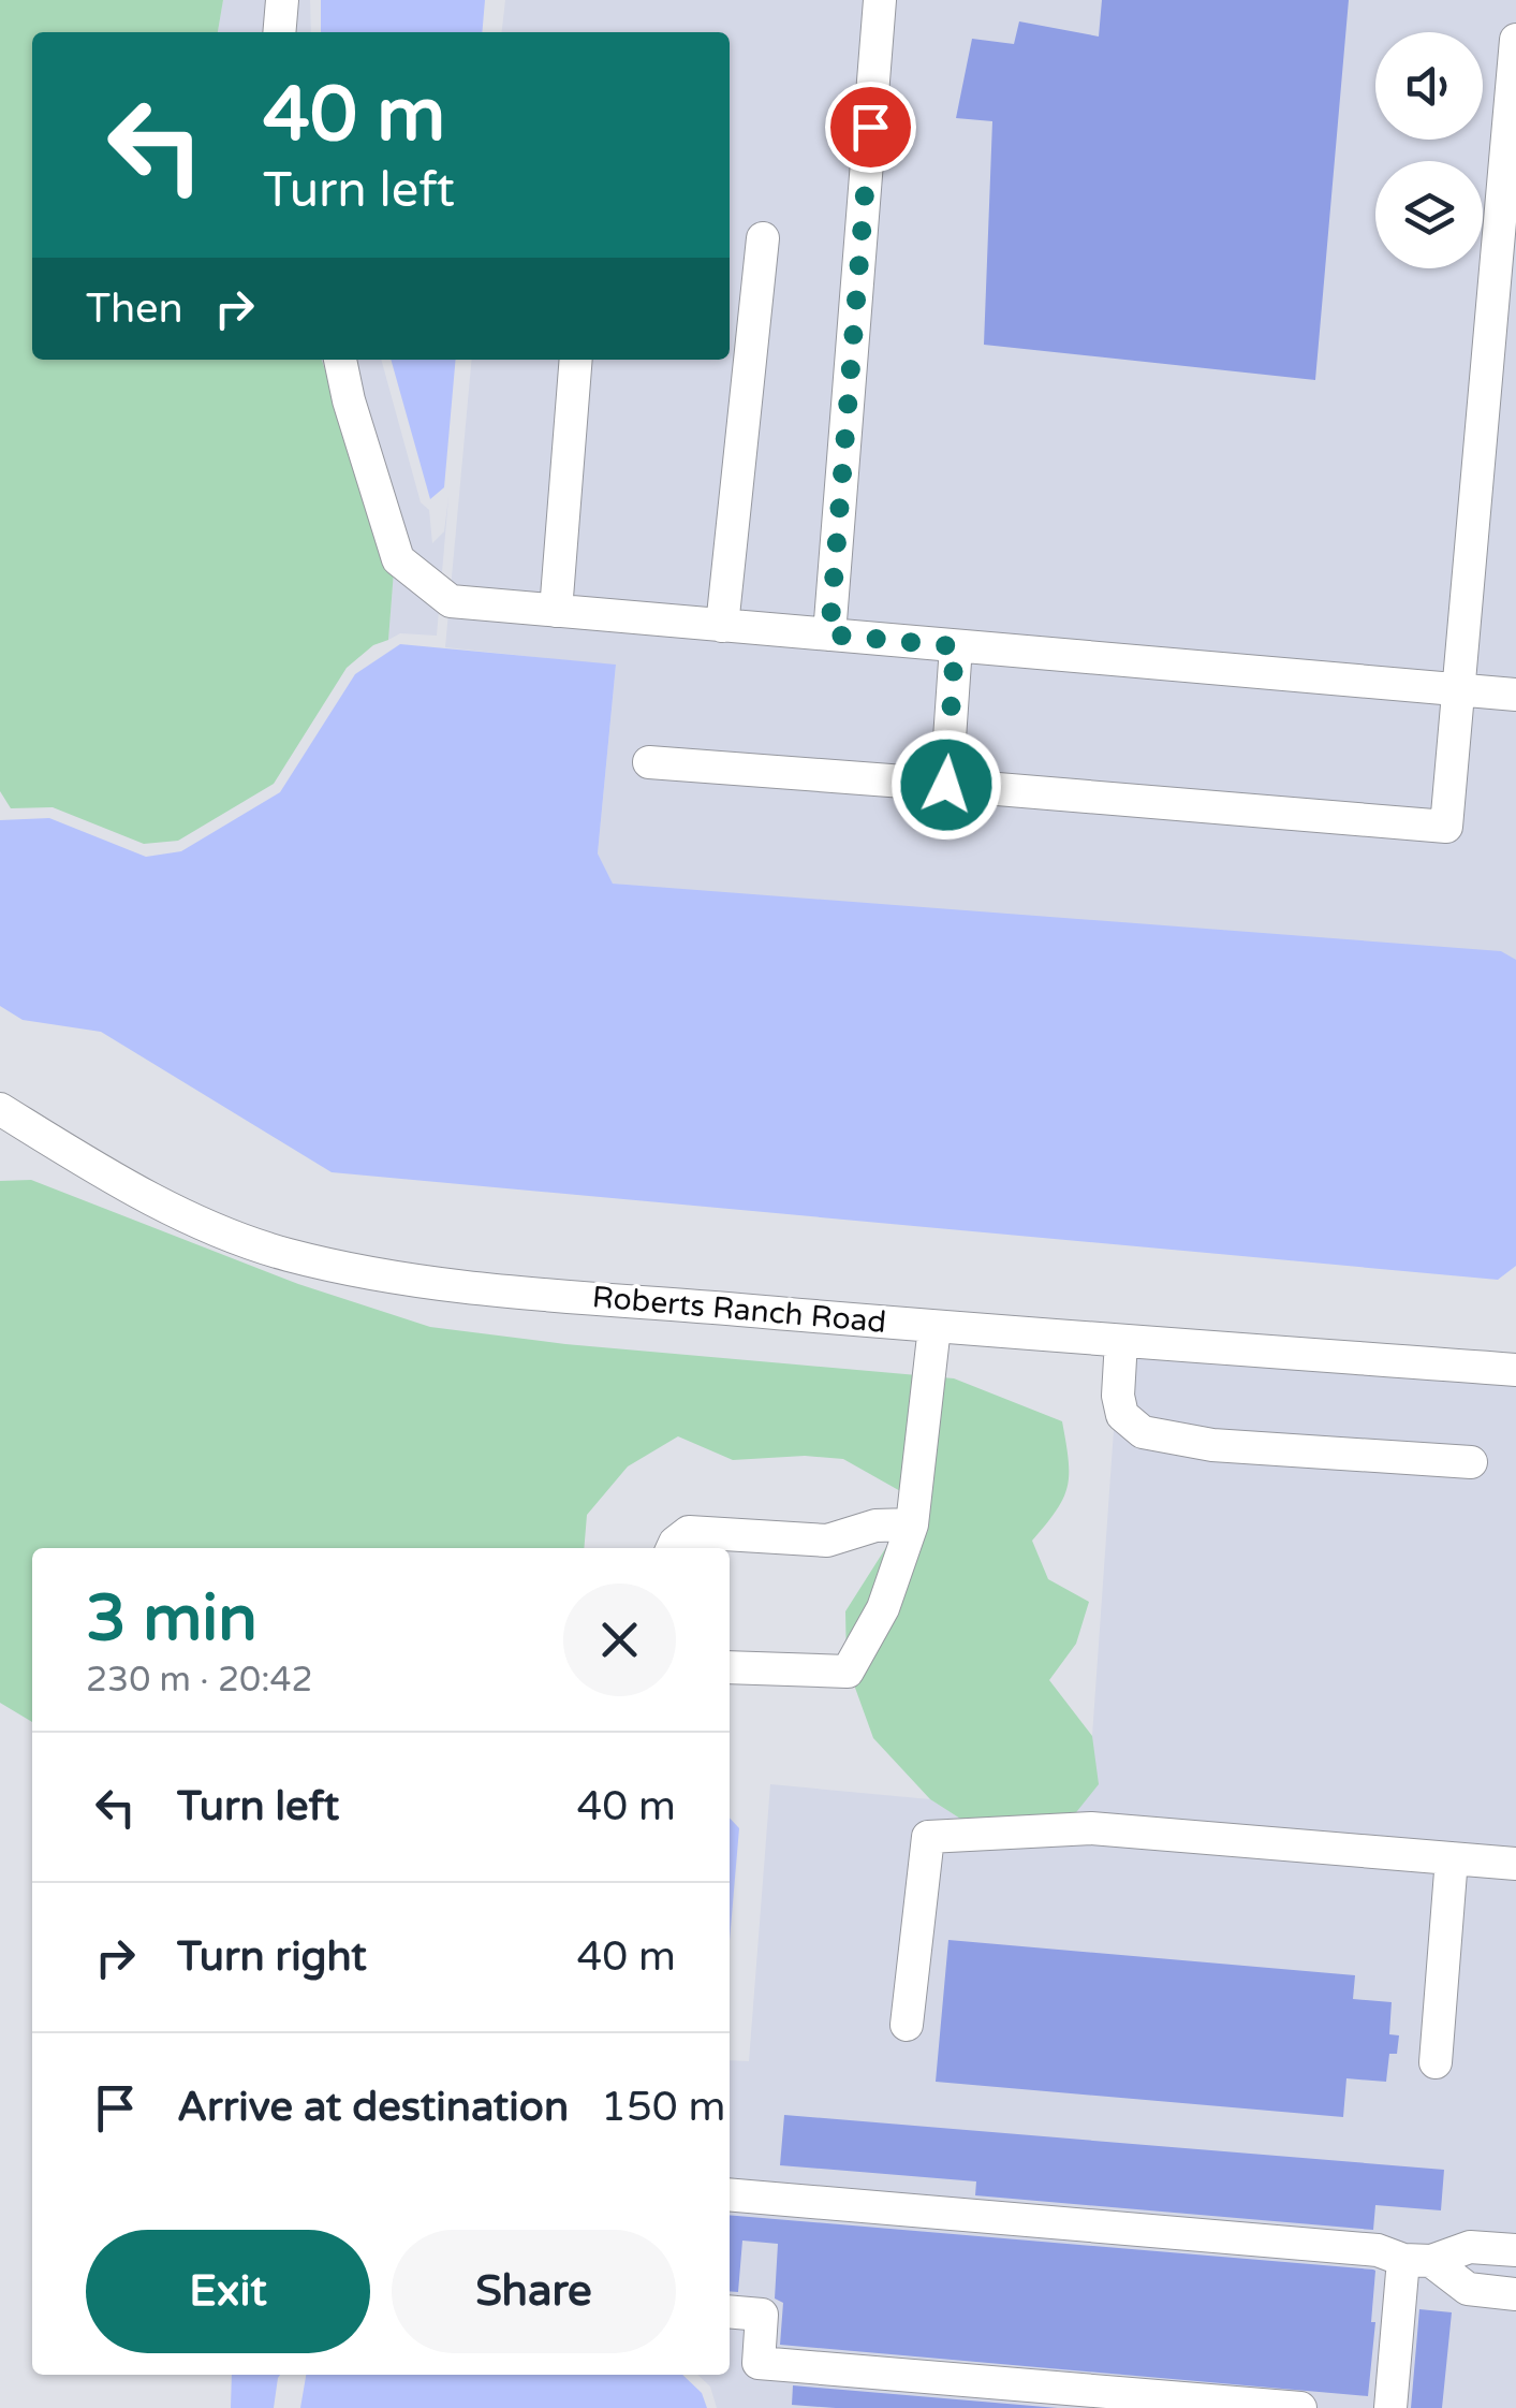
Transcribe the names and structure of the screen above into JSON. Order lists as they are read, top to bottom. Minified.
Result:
{"streets":{"street":["Roberts Ranch Road"]},"page":{"turn":["40 m","Turn left"],"then":"Then","heading":["3 min","230 m · 20:42"],"list":[{"name":"Turn left","value":"40 m"},{"name":"Turn right","value":"40 m"},{"name":"Arrive at destination","value":"150 m"}],"buttons":["Exit","Share"]}}
